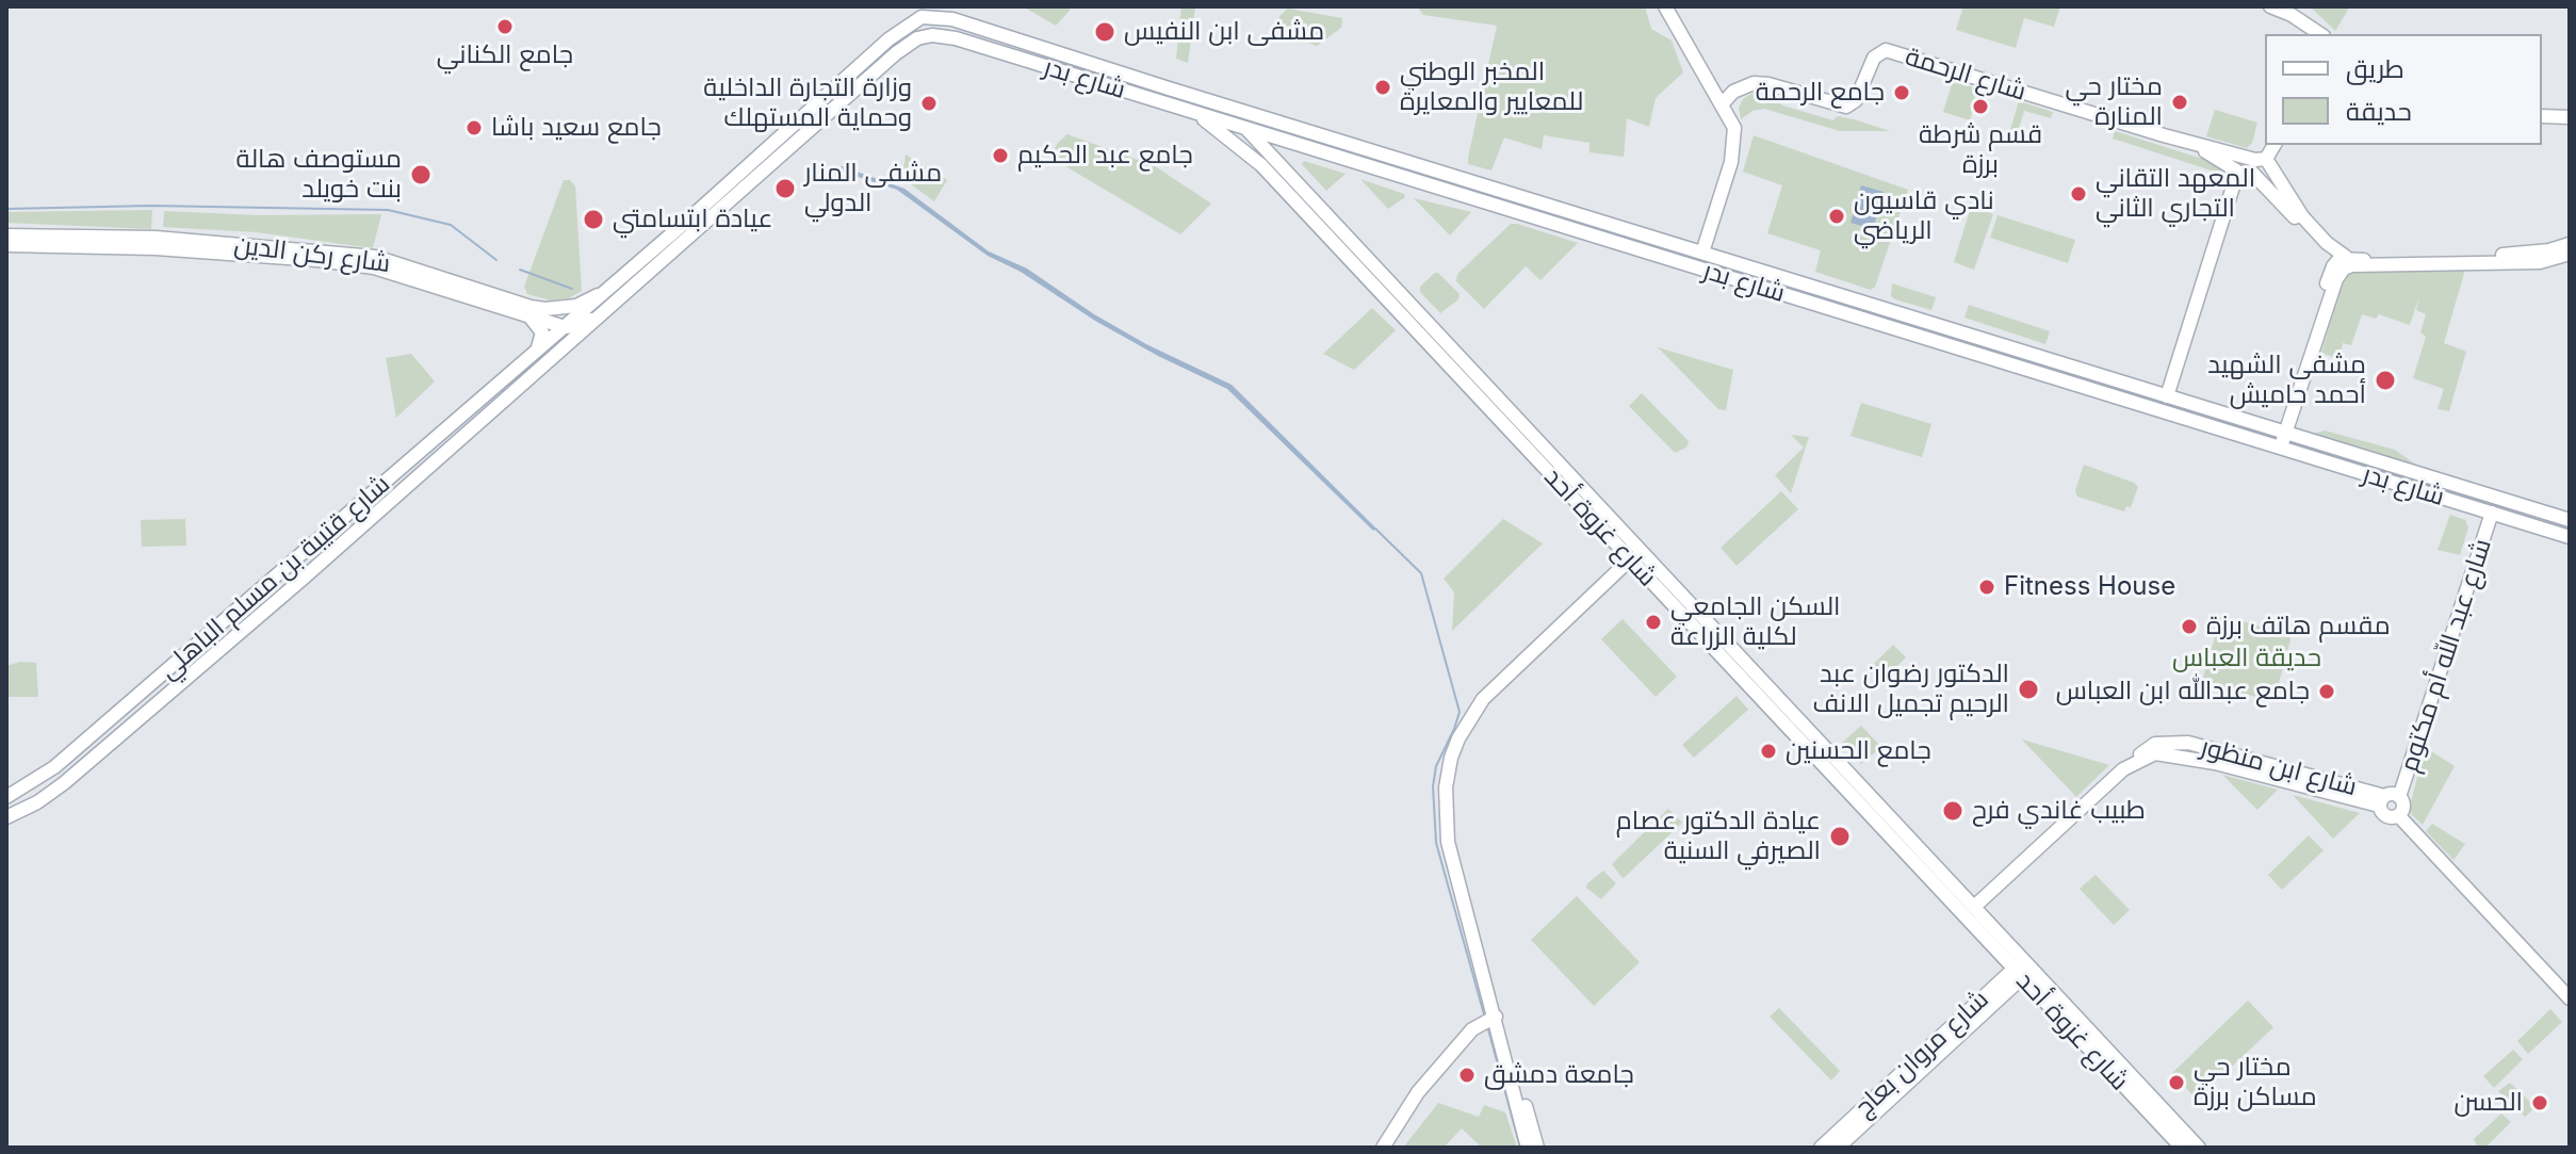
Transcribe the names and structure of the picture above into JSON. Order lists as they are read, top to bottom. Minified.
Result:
{"streets":{"main road":["شارع الرحمة","شارع بدر","شارع ركن الدين","شارع غزوة أحد","شارع قتيبة بن مسلم الباهلي","شارع عبد اللّه أم مكتوم","شارع ابن منظور","شارع مروان بعاج"]},"crossings":[["شارع بدر","شارع غزوة أحد"],["شارع بدر","شارع عبد اللّه أم مكتوم"],["شارع ركن الدين","شارع قتيبة بن مسلم الباهلي"],["شارع غزوة أحد","شارع ابن منظور"],["شارع غزوة أحد","شارع مروان بعاج"],["شارع عبد اللّه أم مكتوم","شارع ابن منظور"]],"parks":["حديقة العباس"],"places":["جامع الكناني","مشفى ابن النفيس","المخبر الوطني للمعايير والمعايرة","جامع الرحمة","مختار حي المنارة","وزارة التجارة الداخلية وحماية المستهلك","قسم شرطة برزة","جامع سعيد باشا","جامع عبد الحكيم","مستوصف هالة بنت خويلد","مشفى المنار الدولي","المعهد التقاني التجاري الثاني","نادي قاسيون الرياضي","عيادة ابتسامتي","مشفى الشهيد أحمد حاميش","Fitness House","السكن الجامعي لكلية الزراعة","مقسم هاتف برزة","الدكتور رضوان عبد الرحيم تجميل الانف","جامع عبدالله ابن العباس","جامع الحسنين","طبيب غاندي فرح","عيادة الدكتور عصام الصيرفي السنية","جامعة دمشق","مختار حي مساكن برزة","الحسن"],"legend":["طريق","حديقة"]}
